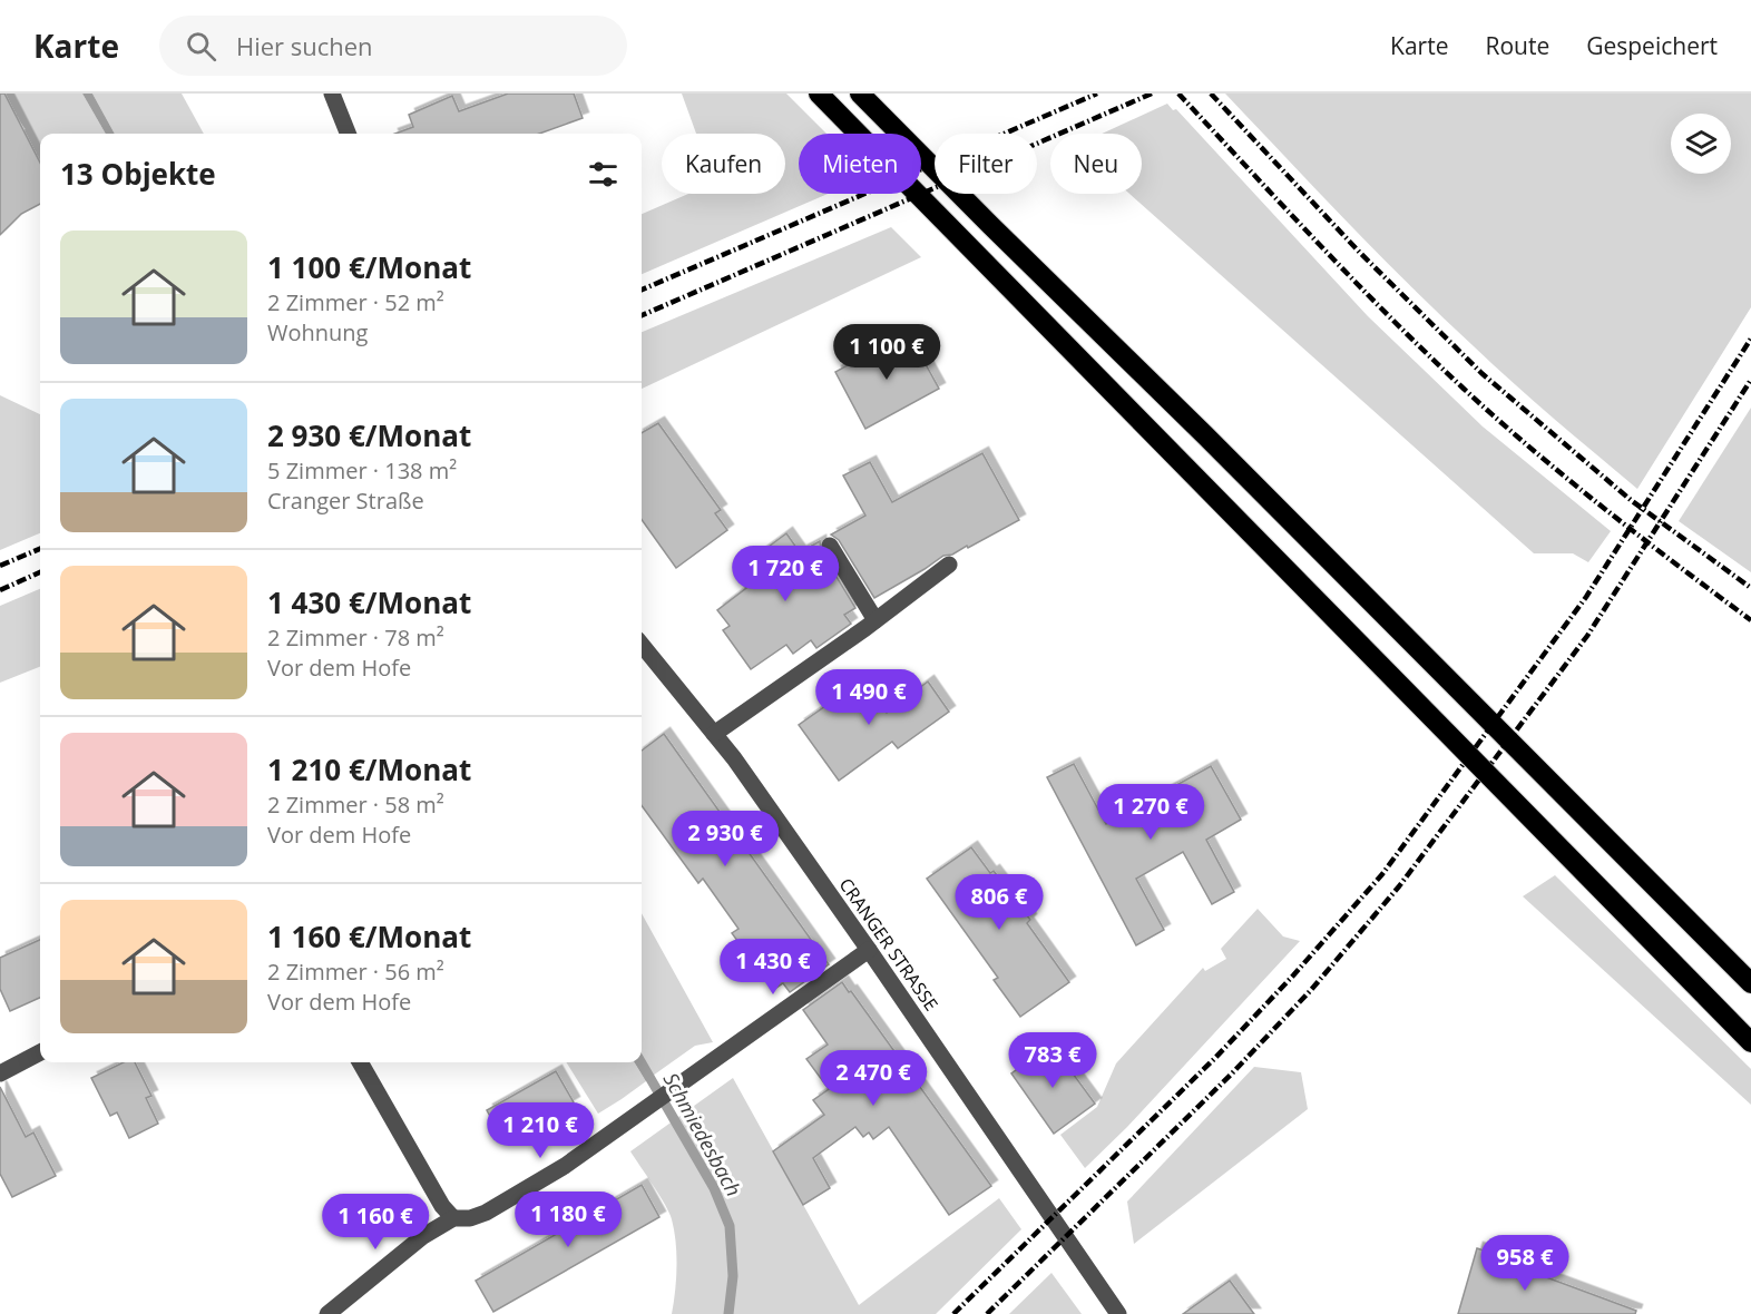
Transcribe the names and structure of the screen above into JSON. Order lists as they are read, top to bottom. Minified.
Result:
{"streets":{"street":["CRANGER STRASSE"]},"water":["Schmiedesbach"],"page":{"header":"Karte","search":"Hier suchen","nav":["Karte","Route","Gespeichert"],"chip":["Kaufen","Mieten","Filter","Neu"],"heading":"13 Objekte","list":[{"name":"1 100 €/Monat","note":"2 Zimmer · 52 m² · Wohnung"},{"name":"2 930 €/Monat","note":"5 Zimmer · 138 m² · Cranger Straße"},{"name":"1 430 €/Monat","note":"2 Zimmer · 78 m² · Vor dem Hofe"},{"name":"1 210 €/Monat","note":"2 Zimmer · 58 m² · Vor dem Hofe"},{"name":"1 160 €/Monat","note":"2 Zimmer · 56 m² · Vor dem Hofe"}],"price":["1 100 €","1 720 €","1 490 €","1 270 €","2 930 €","806 €","1 430 €","783 €","2 470 €","1 210 €","1 180 €","1 160 €","958 €"]}}
